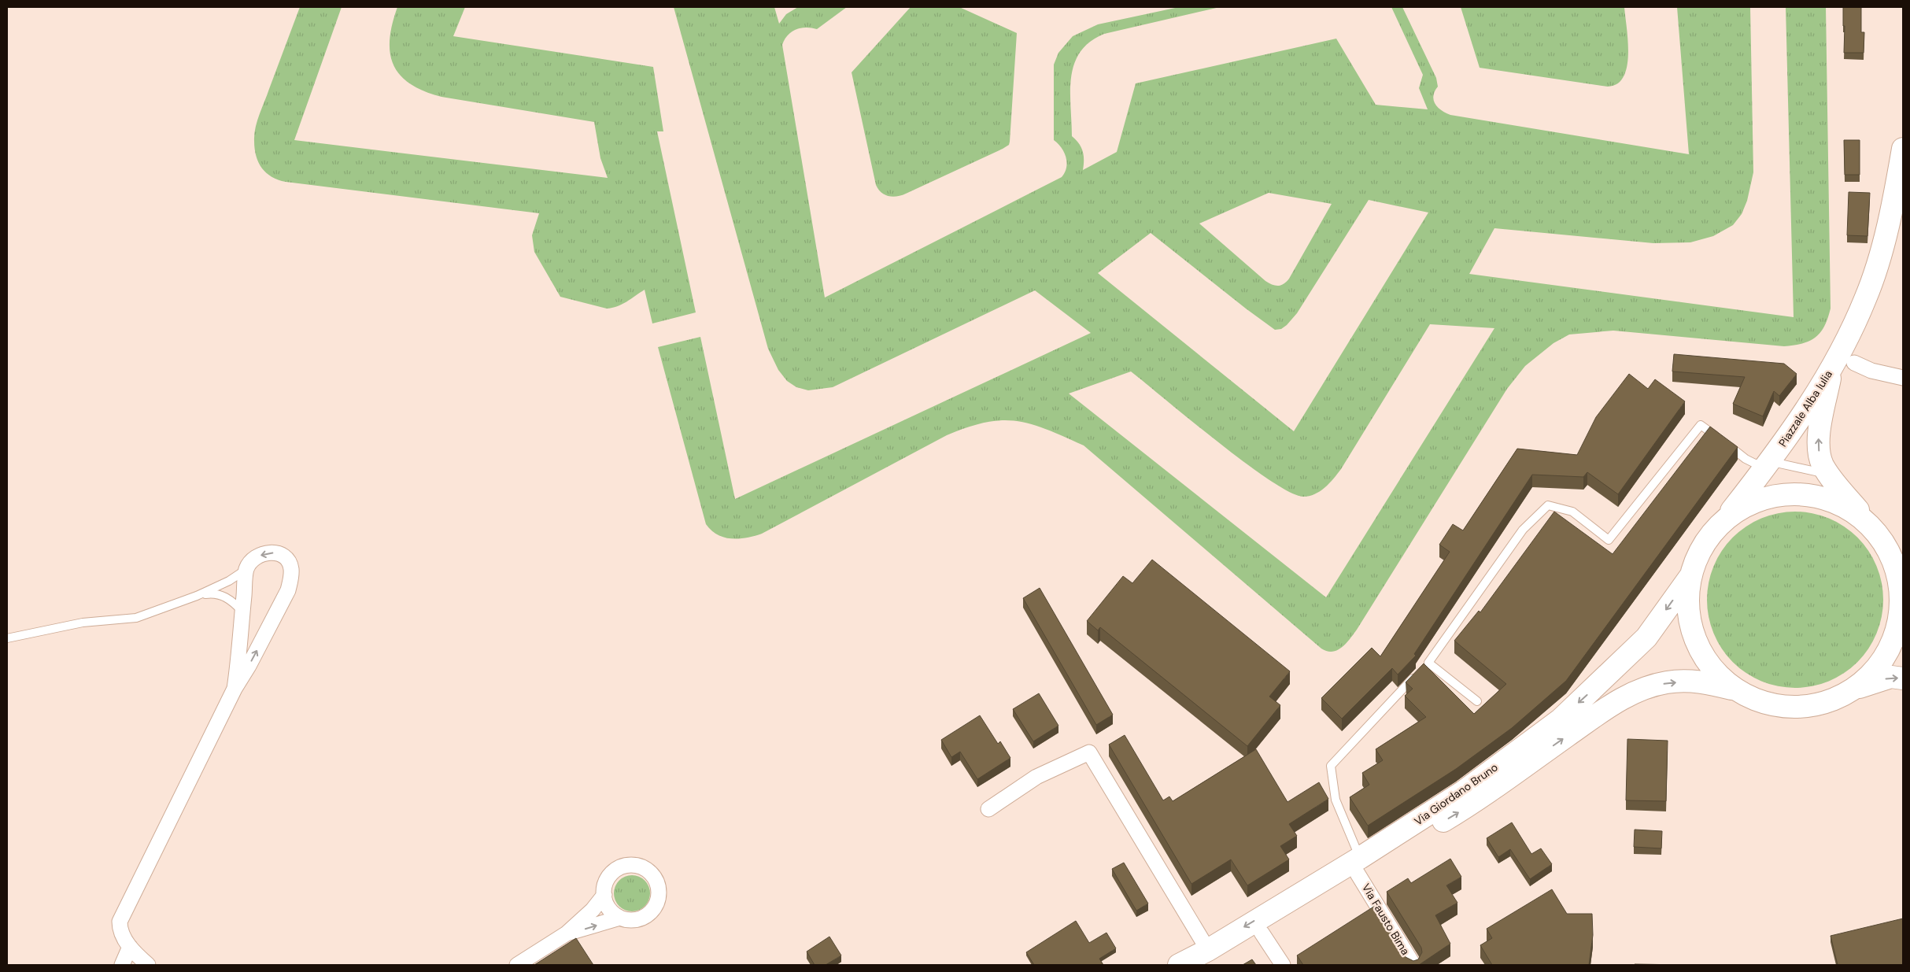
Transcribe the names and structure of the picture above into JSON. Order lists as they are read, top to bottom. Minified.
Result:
{"streets":{"main road":["Piazzale Alba Iulia","Via Giordano Bruno"],"street":["Via Fausto Bima"]},"crossings":[["Piazzale Alba Iulia","Via Giordano Bruno"],["Via Giordano Bruno","Via Fausto Bima"]]}
